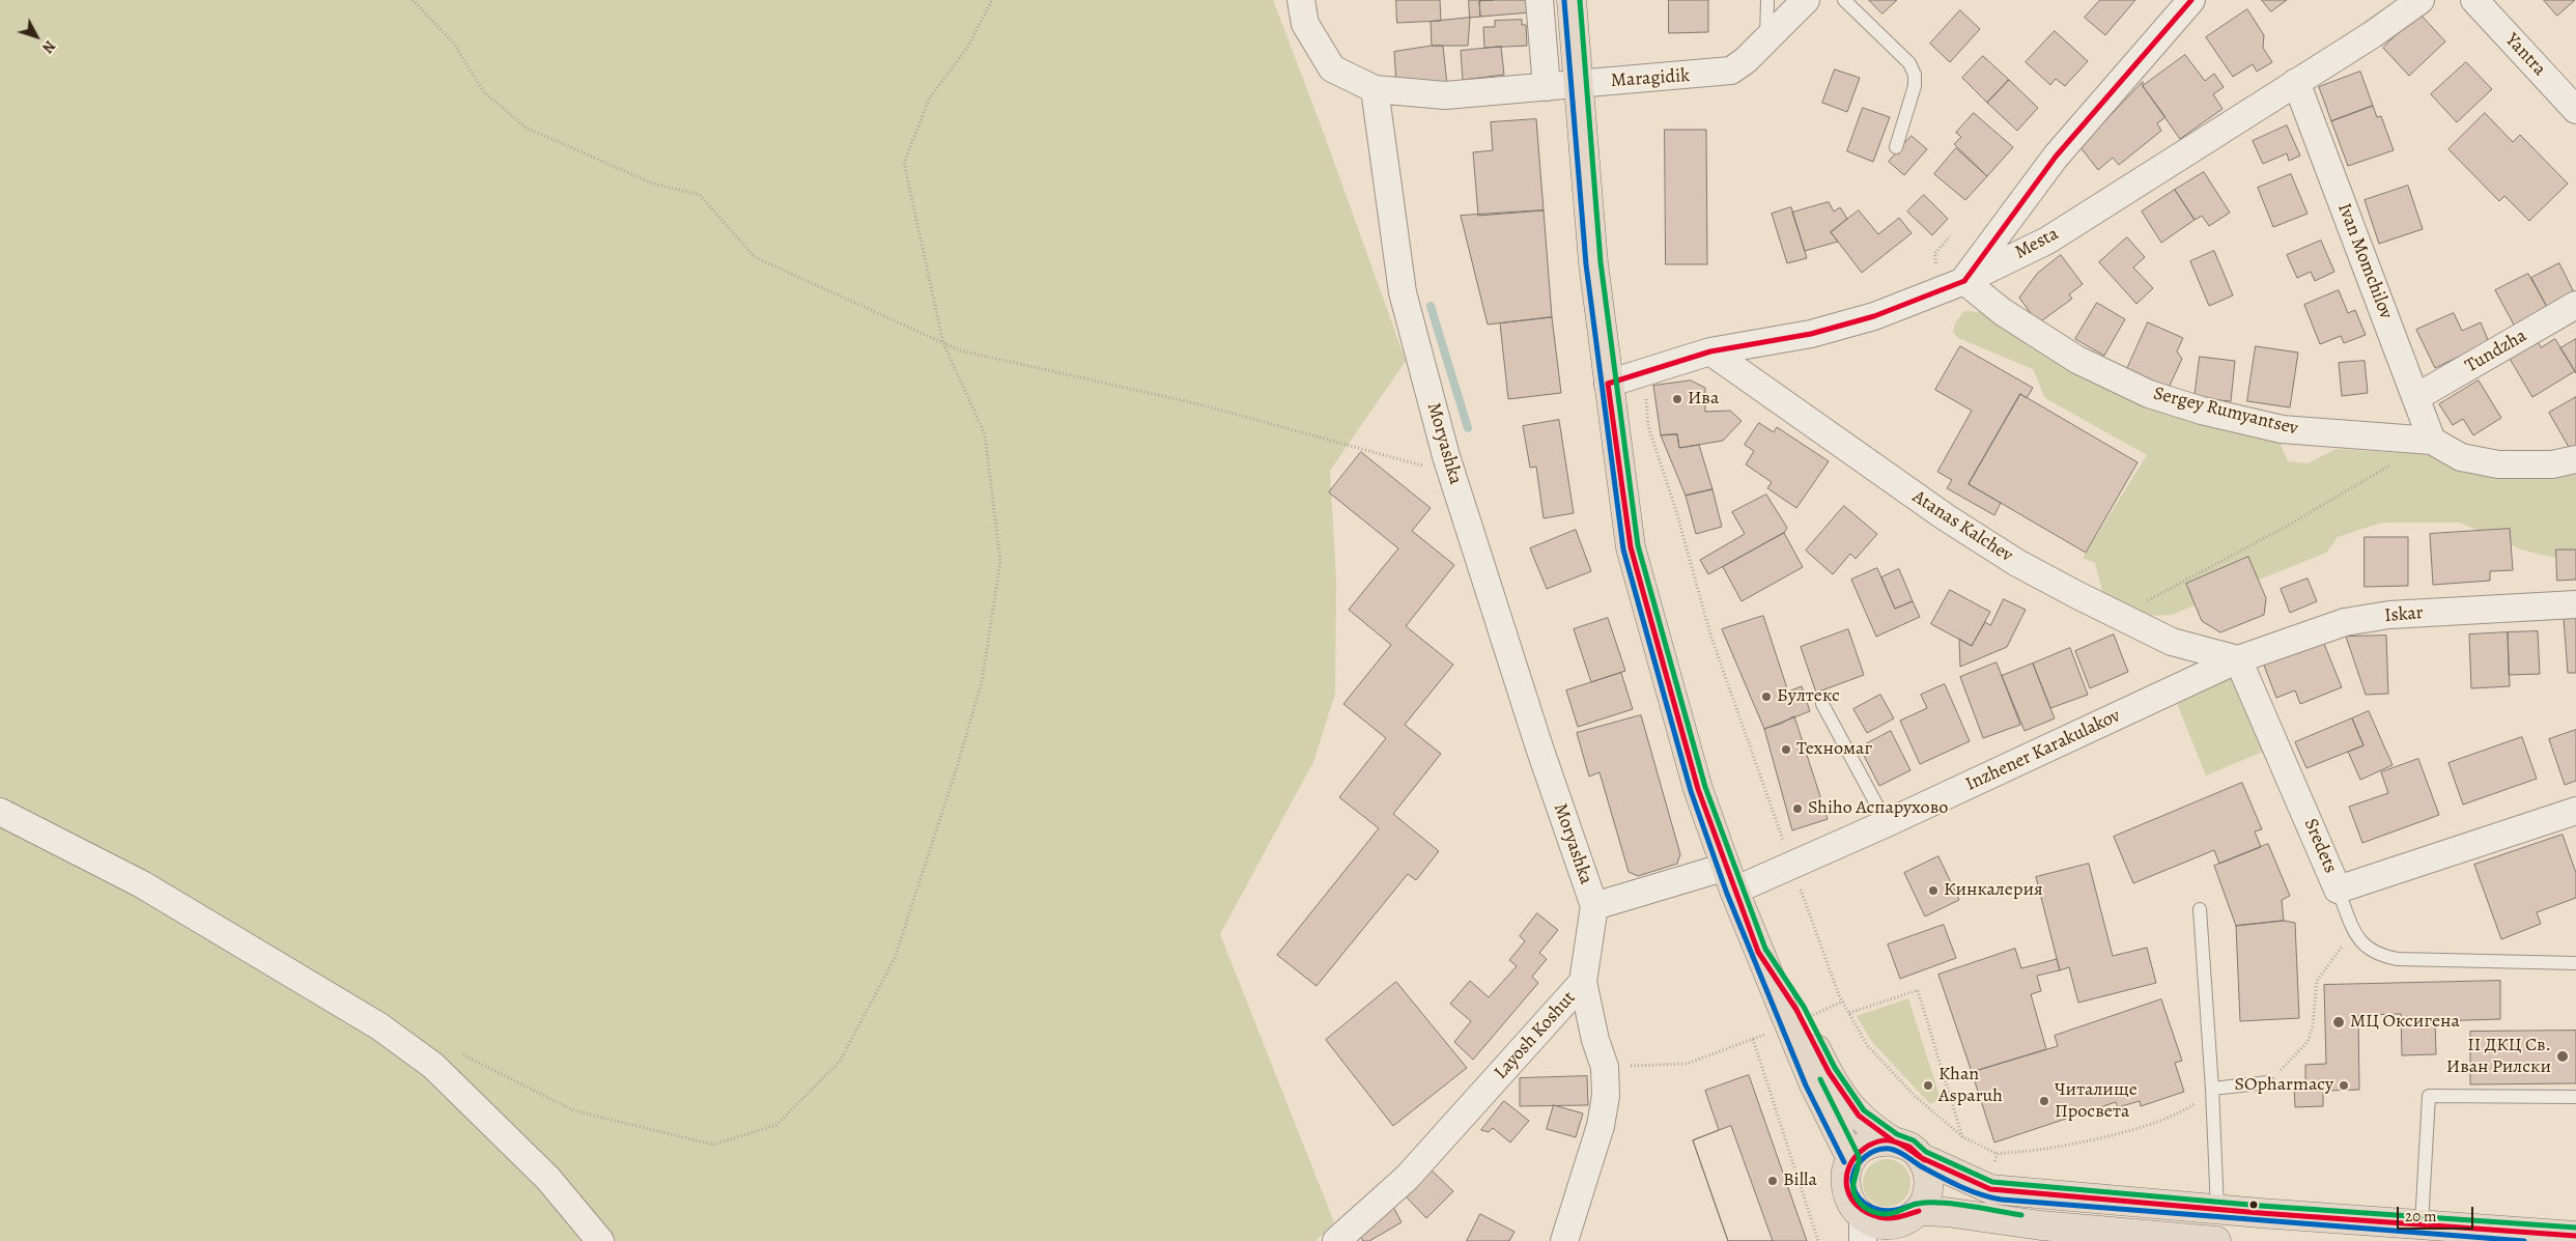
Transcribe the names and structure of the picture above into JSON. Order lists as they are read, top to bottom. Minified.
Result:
{"streets":{"street":["Yantra","Maragidik","Mesta","Ivan Momchilov","Tundzha","Sergey Rumyantsev","Moryashka","Atanas Kalchev","Iskar","Inzhener Karakulakov","Sredets","Layosh Koshut"]},"crossings":[["Maragidik","Moryashka"],["Mesta","Ivan Momchilov"],["Mesta","Sergey Rumyantsev"],["Mesta","Atanas Kalchev"],["Ivan Momchilov","Tundzha"],["Ivan Momchilov","Sergey Rumyantsev"],["Moryashka","Layosh Koshut"],["Atanas Kalchev","Iskar"],["Atanas Kalchev","Inzhener Karakulakov"],["Atanas Kalchev","Sredets"],["Iskar","Inzhener Karakulakov"],["Iskar","Sredets"],["Inzhener Karakulakov","Sredets"]],"places":["Ива","Бултекс","Техномаг","Shiho Аспарухово","Кинкалерия","МЦ Оксигена","II ДКЦ Св. Иван Рилски","Khan Asparuh","SOpharmacy","Читалище Просвета","Billa"],"scale_bar":"20 m","north":"bottom right"}
